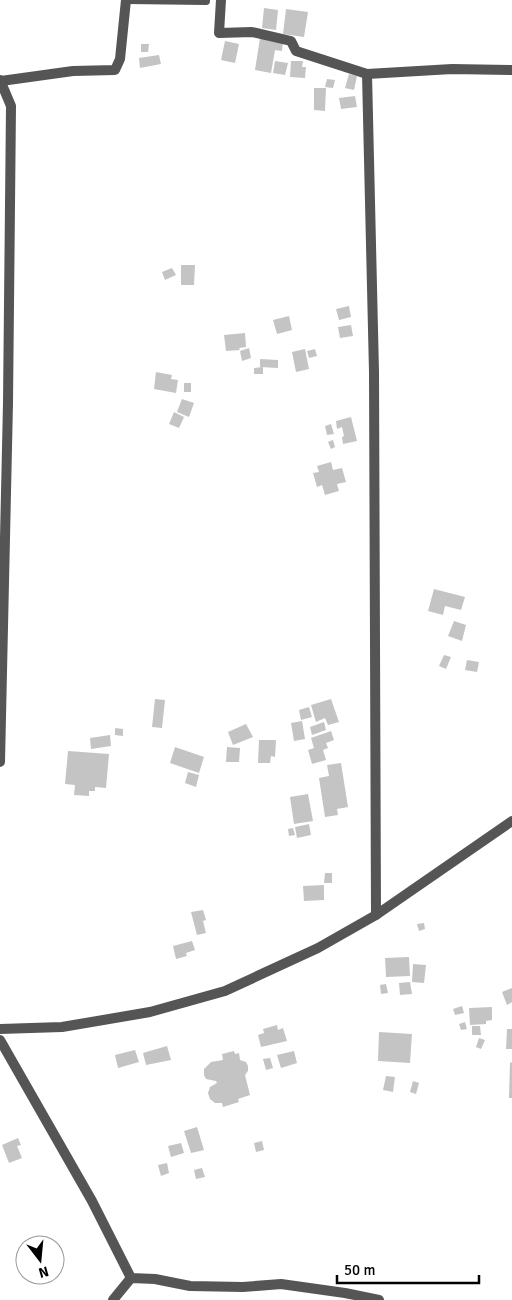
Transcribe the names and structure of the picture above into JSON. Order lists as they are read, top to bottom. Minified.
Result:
{"scale_bar":"50 m","north":"bottom"}
